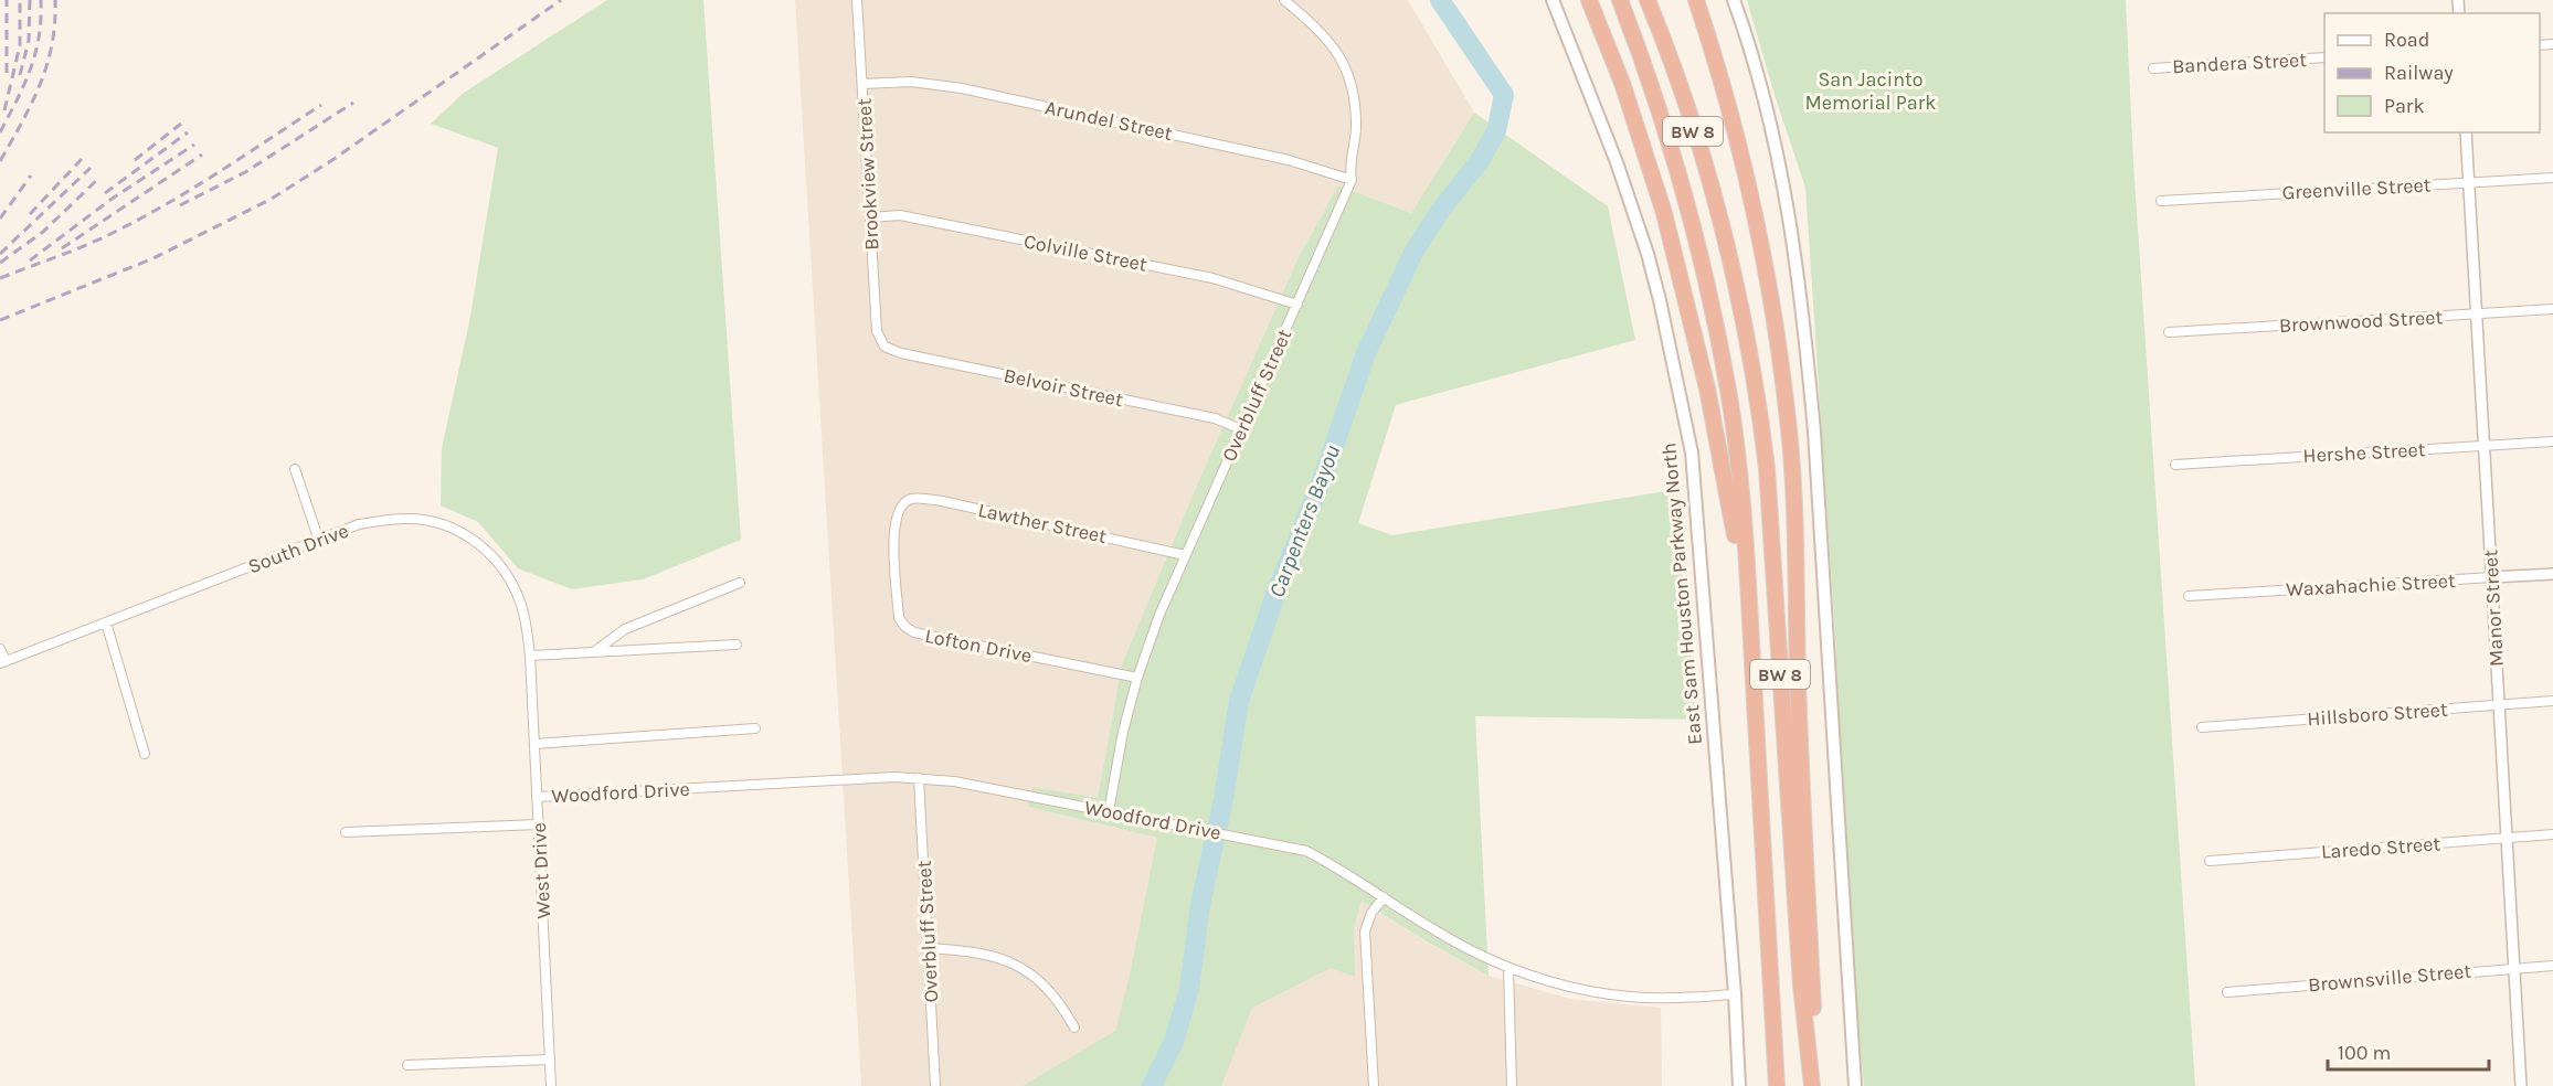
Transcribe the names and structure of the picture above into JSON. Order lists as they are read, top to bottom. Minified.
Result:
{"streets":{"highway":["BW 8"],"main road":["East Sam Houston Parkway North"],"street":["Bandera Street","Arundel Street","Brookview Street","Greenville Street","Colville Street","Brownwood Street","Belvoir Street","Overbluff Street","Hershe Street","Lawther Street","South Drive","Waxahachie Street","Manor Street","Lofton Drive","Hillsboro Street","Woodford Drive","Laredo Street","West Drive","Brownsville Street"]},"crossings":[["Arundel Street","Brookview Street"],["Arundel Street","Overbluff Street"],["Brookview Street","Colville Street"],["Brookview Street","Belvoir Street"],["Greenville Street","Manor Street"],["Colville Street","Overbluff Street"],["Brownwood Street","Manor Street"],["Belvoir Street","Overbluff Street"],["Overbluff Street","Lawther Street"],["Overbluff Street","Lofton Drive"],["Overbluff Street","Woodford Drive"],["Hershe Street","Manor Street"],["Lawther Street","Lofton Drive"],["South Drive","West Drive"],["Waxahachie Street","Manor Street"],["East Sam Houston Parkway North","Woodford Drive"],["Manor Street","Hillsboro Street"],["Manor Street","Laredo Street"],["Manor Street","Brownsville Street"],["Woodford Drive","West Drive"]],"water":["Carpenters Bayou"],"parks":["San Jacinto Memorial Park"],"legend":["Road","Railway","Park"],"scale_bar":"100 m"}
